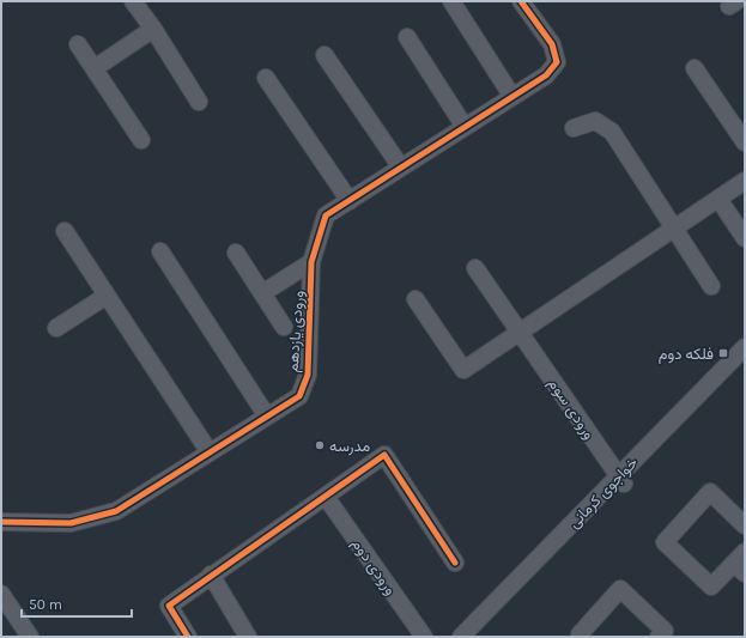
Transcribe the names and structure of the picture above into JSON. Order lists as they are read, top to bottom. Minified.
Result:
{"streets":{"street":["ورودی یازدهم","ورودی سوم","خواجوی کرمانی","ورودی دوم"]},"crossings":[["ورودی سوم","خواجوی کرمانی"]],"places":{"transit":["فلکه دوم"],"other":["مدرسه"]},"scale_bar":"50 m"}
